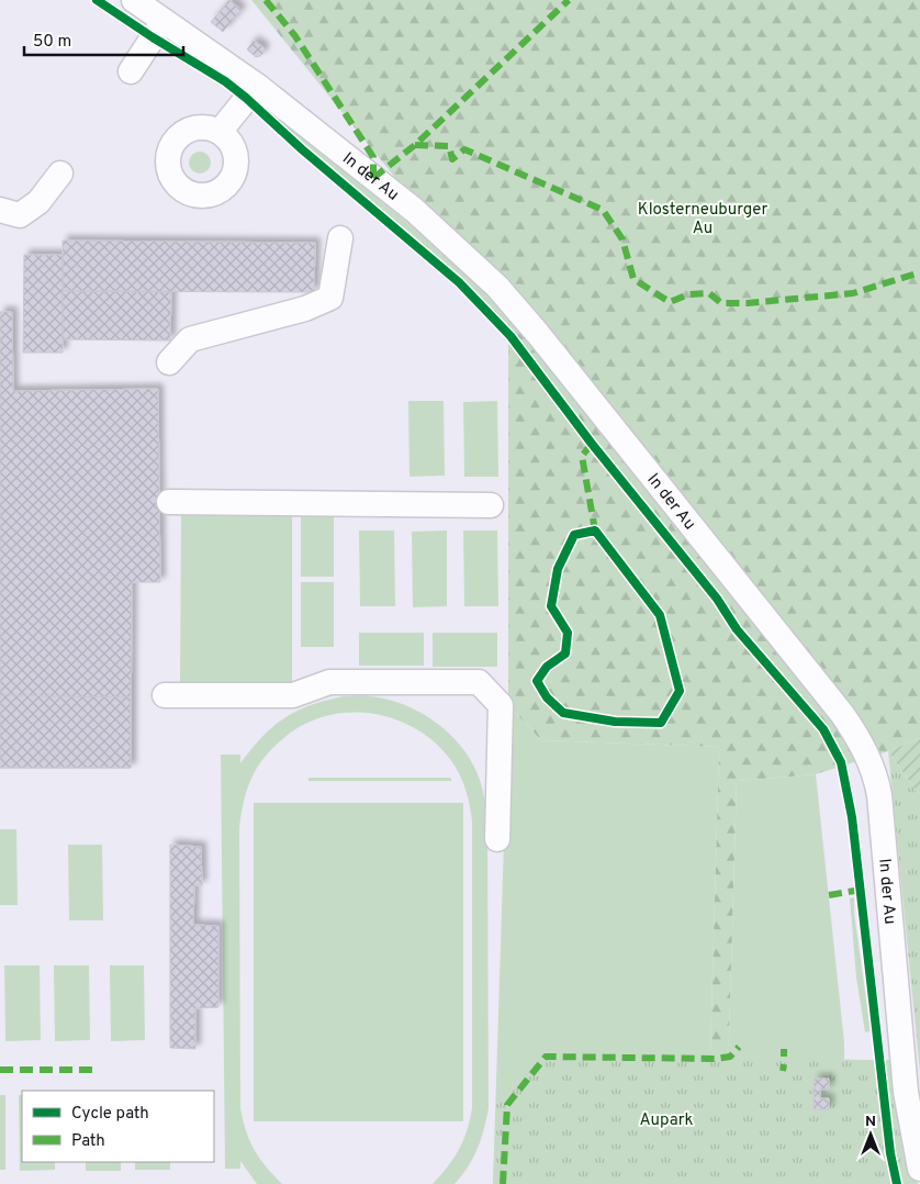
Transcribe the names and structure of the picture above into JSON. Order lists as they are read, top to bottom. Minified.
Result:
{"streets":{"street":["In der Au"]},"parks":["Klosterneuburger Au","Aupark"],"legend":["Cycle path","Path"],"scale_bar":"50 m","north":"top"}
